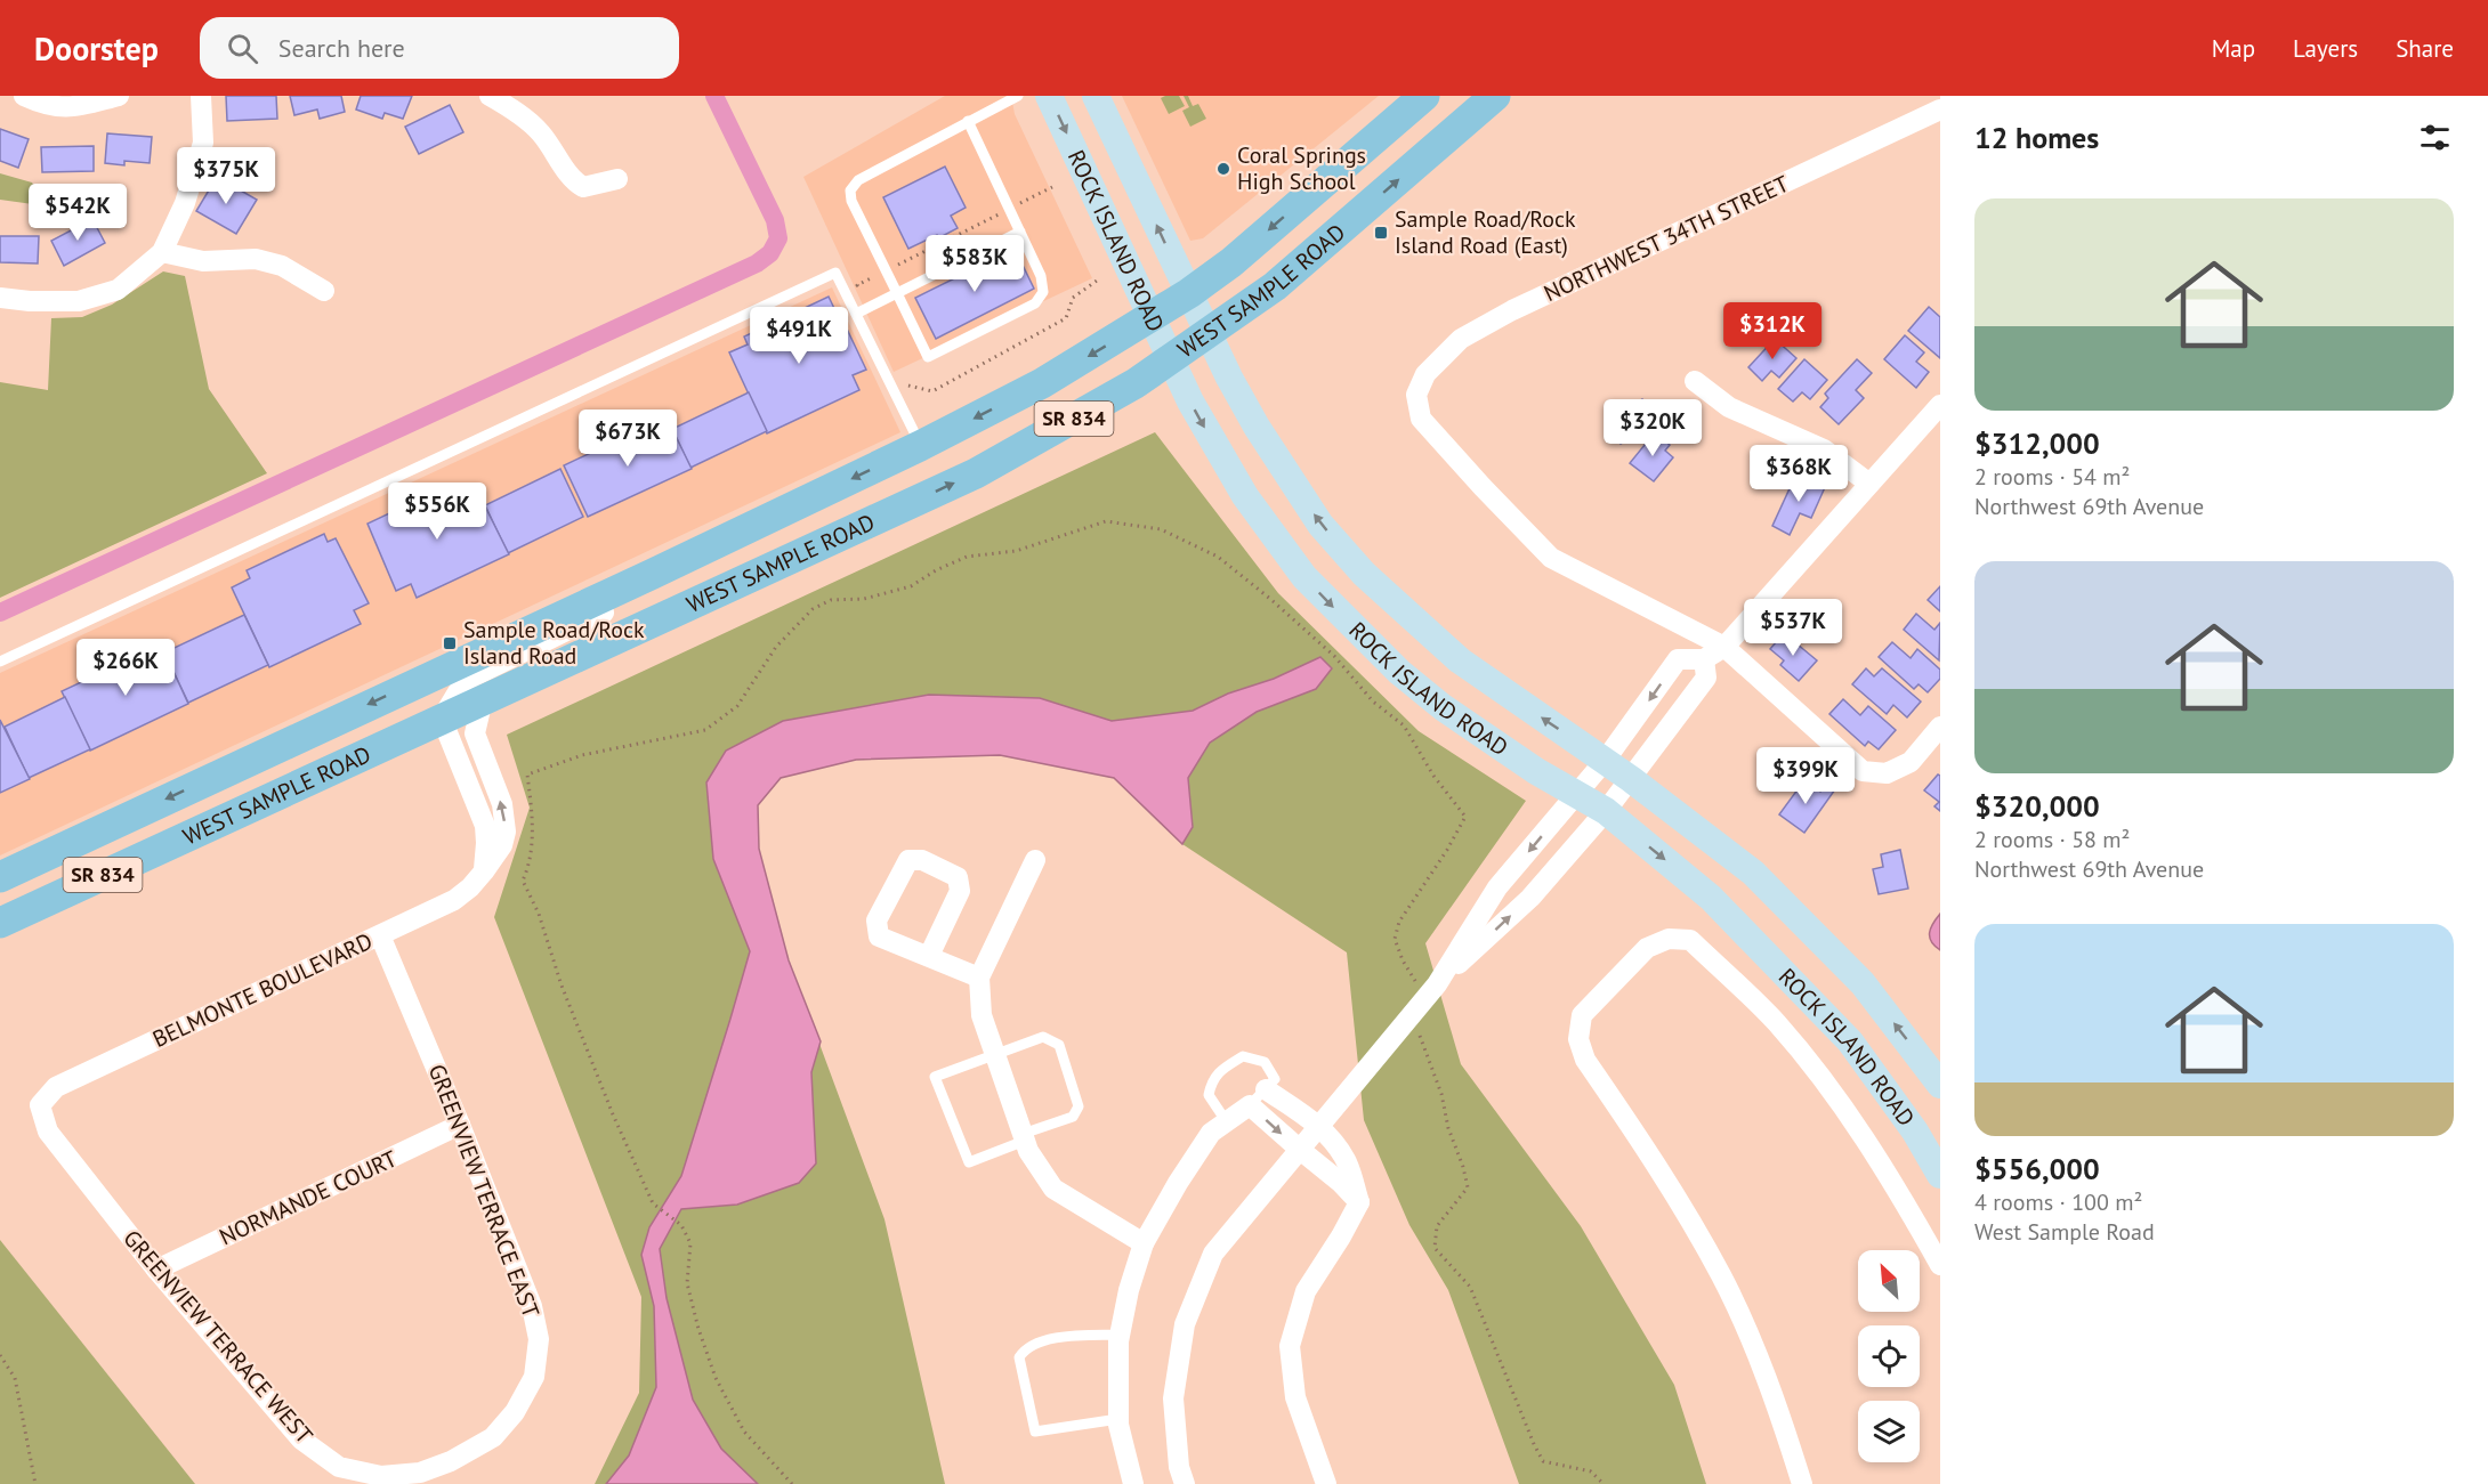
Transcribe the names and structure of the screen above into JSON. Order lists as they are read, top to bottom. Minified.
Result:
{"streets":{"main road":["ROCK ISLAND ROAD","WEST SAMPLE ROAD","SR 834"],"street":["NORTHWEST 34TH STREET","BELMONTE BOULEVARD","GREENVIEW TERRACE EAST","NORMANDE COURT","GREENVIEW TERRACE WEST"]},"crossings":[["ROCK ISLAND ROAD","WEST SAMPLE ROAD"],["WEST SAMPLE ROAD","BELMONTE BOULEVARD"],["BELMONTE BOULEVARD","GREENVIEW TERRACE EAST"],["BELMONTE BOULEVARD","GREENVIEW TERRACE WEST"],["GREENVIEW TERRACE EAST","NORMANDE COURT"],["GREENVIEW TERRACE EAST","GREENVIEW TERRACE WEST"],["NORMANDE COURT","GREENVIEW TERRACE WEST"]],"places":{"other":["Coral Springs High School"],"transit":["Sample Road/Rock Island Road (East)","Sample Road/Rock Island Road"]},"north":"top left","page":{"header":"Doorstep","search":"Search here","nav":["Map","Layers","Share"],"heading":"12 homes","price":["$375K","$542K","$583K","$312K","$491K","$320K","$673K","$368K","$556K","$537K","$266K","$399K"],"list":[{"name":"$312,000","note":"2 rooms · 54 m² · Northwest 69th Avenue"},{"name":"$320,000","note":"2 rooms · 58 m² · Northwest 69th Avenue"},{"name":"$556,000","note":"4 rooms · 100 m² · West Sample Road"}]}}
